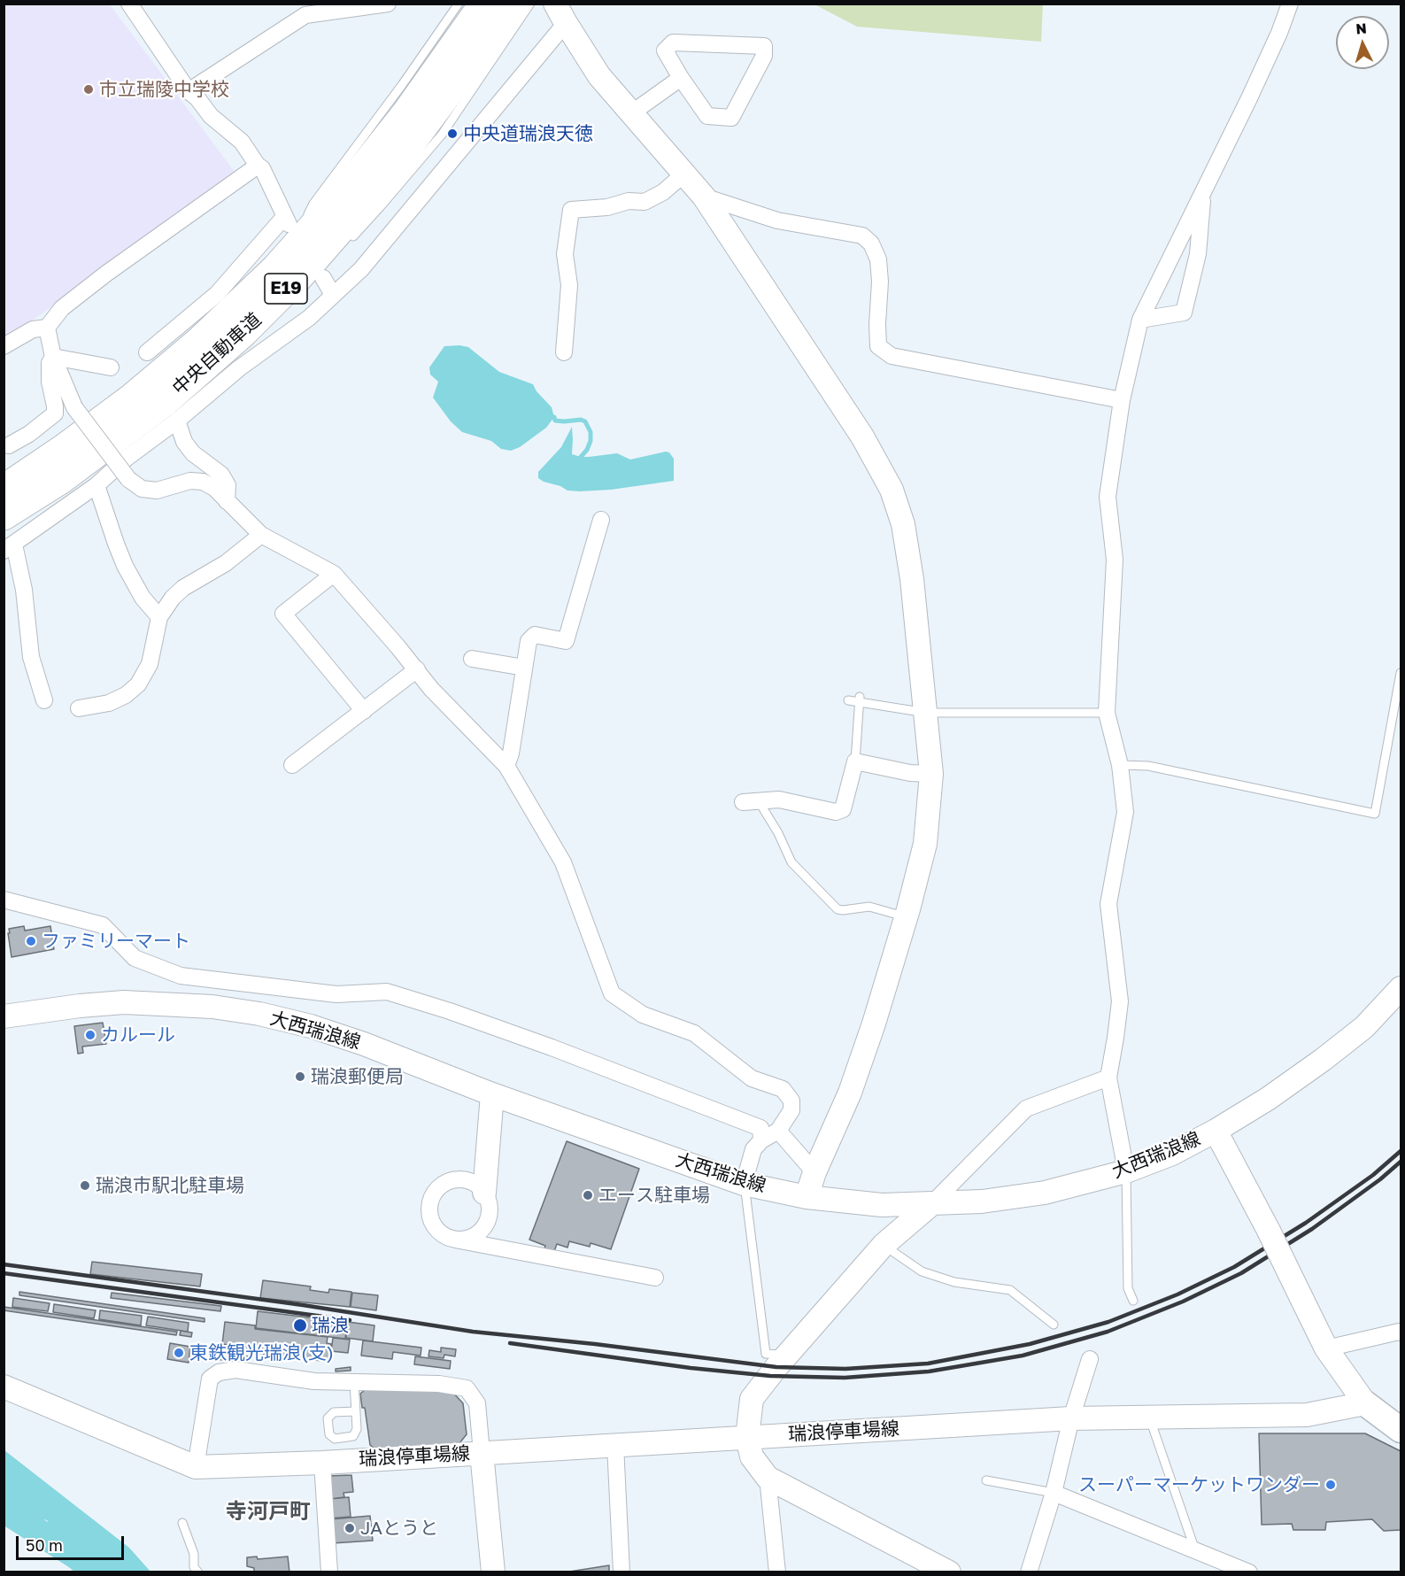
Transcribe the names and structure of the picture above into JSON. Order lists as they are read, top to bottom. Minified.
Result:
{"streets":{"highway":["E19","中央自動車道"],"street":["大西瑞浪線","瑞浪停車場線"]},"districts":["寺河戸町"],"places":["市立瑞陵中学校","中央道瑞浪天徳","ファミリーマート","カルール","瑞浪郵便局","瑞浪市駅北駐車場","エース駐車場","瑞浪","東鉄観光瑞浪(支)","スーパーマーケットワンダー","JAとうと"],"scale_bar":"50 m","north":"top"}
